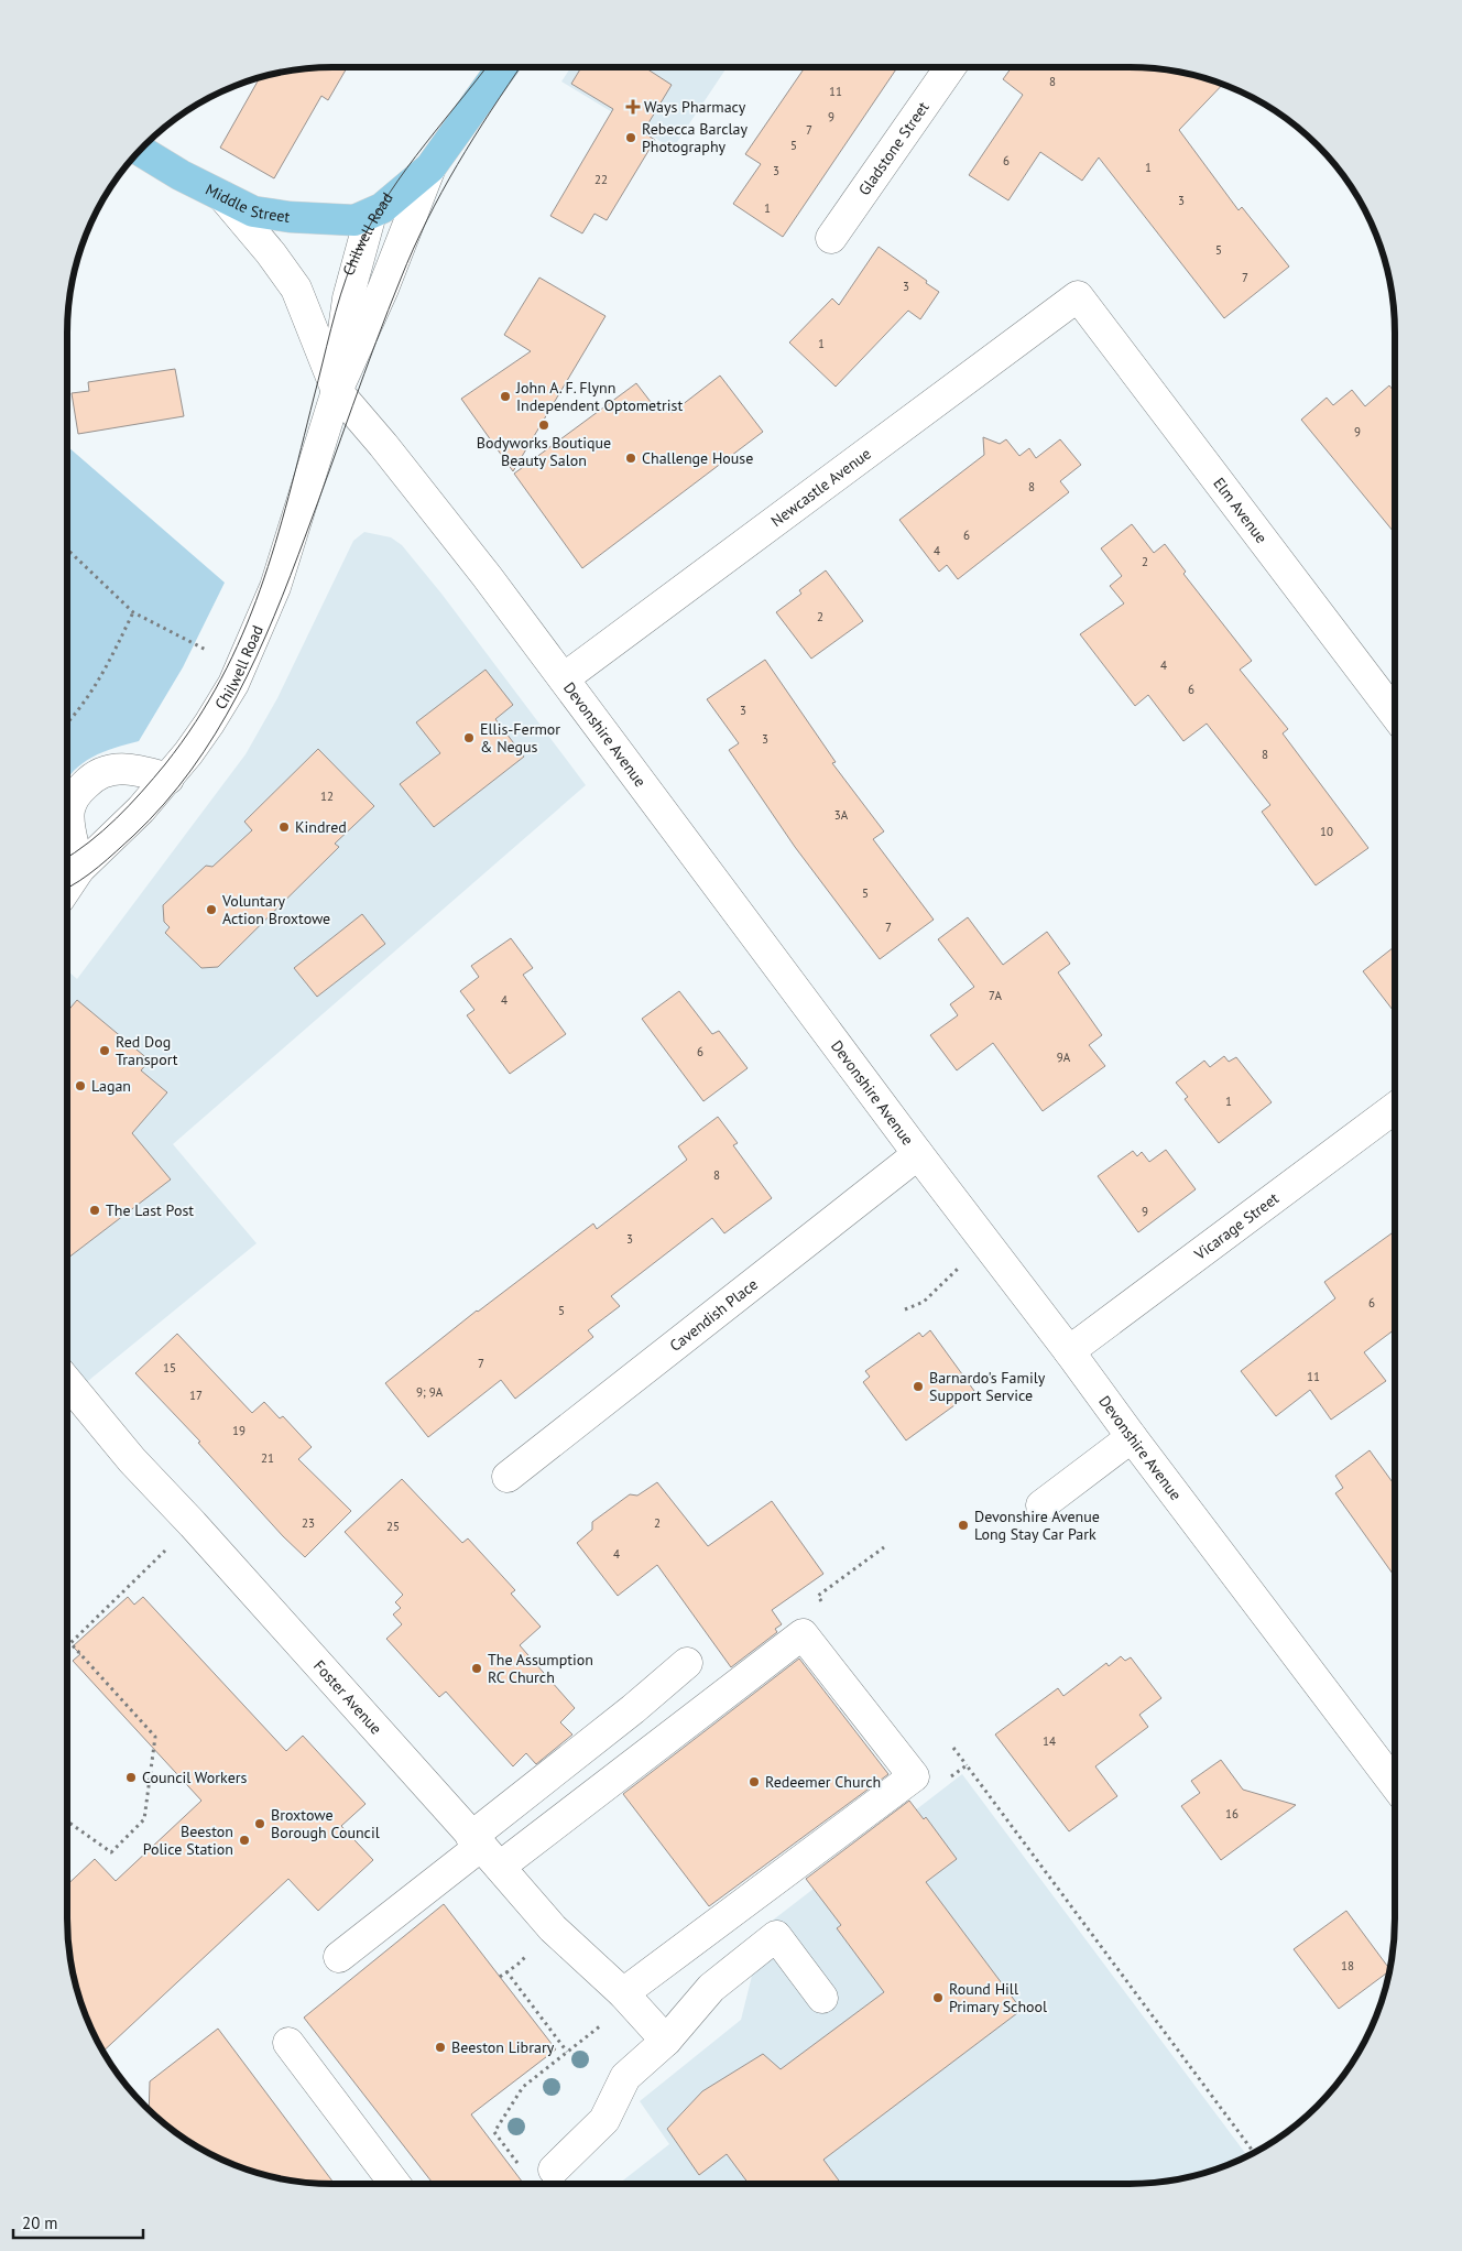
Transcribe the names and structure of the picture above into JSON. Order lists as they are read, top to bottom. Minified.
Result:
{"streets":{"main road":["Middle Street","Chilwell Road"],"street":["Gladstone Street","Newcastle Avenue","Elm Avenue","Devonshire Avenue","Vicarage Street","Cavendish Place","Foster Avenue"]},"crossings":[["Middle Street","Chilwell Road"],["Chilwell Road","Devonshire Avenue"],["Newcastle Avenue","Elm Avenue"],["Newcastle Avenue","Devonshire Avenue"],["Devonshire Avenue","Vicarage Street"],["Devonshire Avenue","Cavendish Place"]],"places":{"health":["Ways Pharmacy"],"other":["Rebecca Barclay Photography","John A. F. Flynn Independent Optometrist","Bodyworks Boutique Beauty Salon","Challenge House","Ellis-Fermor & Negus","Kindred","Voluntary Action Broxtowe","Red Dog Transport","Lagan","The Last Post","Barnardo's Family Support Service","Devonshire Avenue Long Stay Car Park","The Assumption RC Church","Council Workers","Redeemer Church","Broxtowe Borough Council","Beeston Police Station","Round Hill Primary School","Beeston Library"]},"house_numbers":["8","11","9","7","5","6","1","3","22","3","1","5","7","3","1","9","8","6","4","2","2","4","6","3","3","8","12","3A","10","5","7","7A","4","6","9A","1","8","9","3","6","5","7","15","11","9; 9A","17","19","21","23","2","25","4","14","16","18"],"scale_bar":"20 m"}
